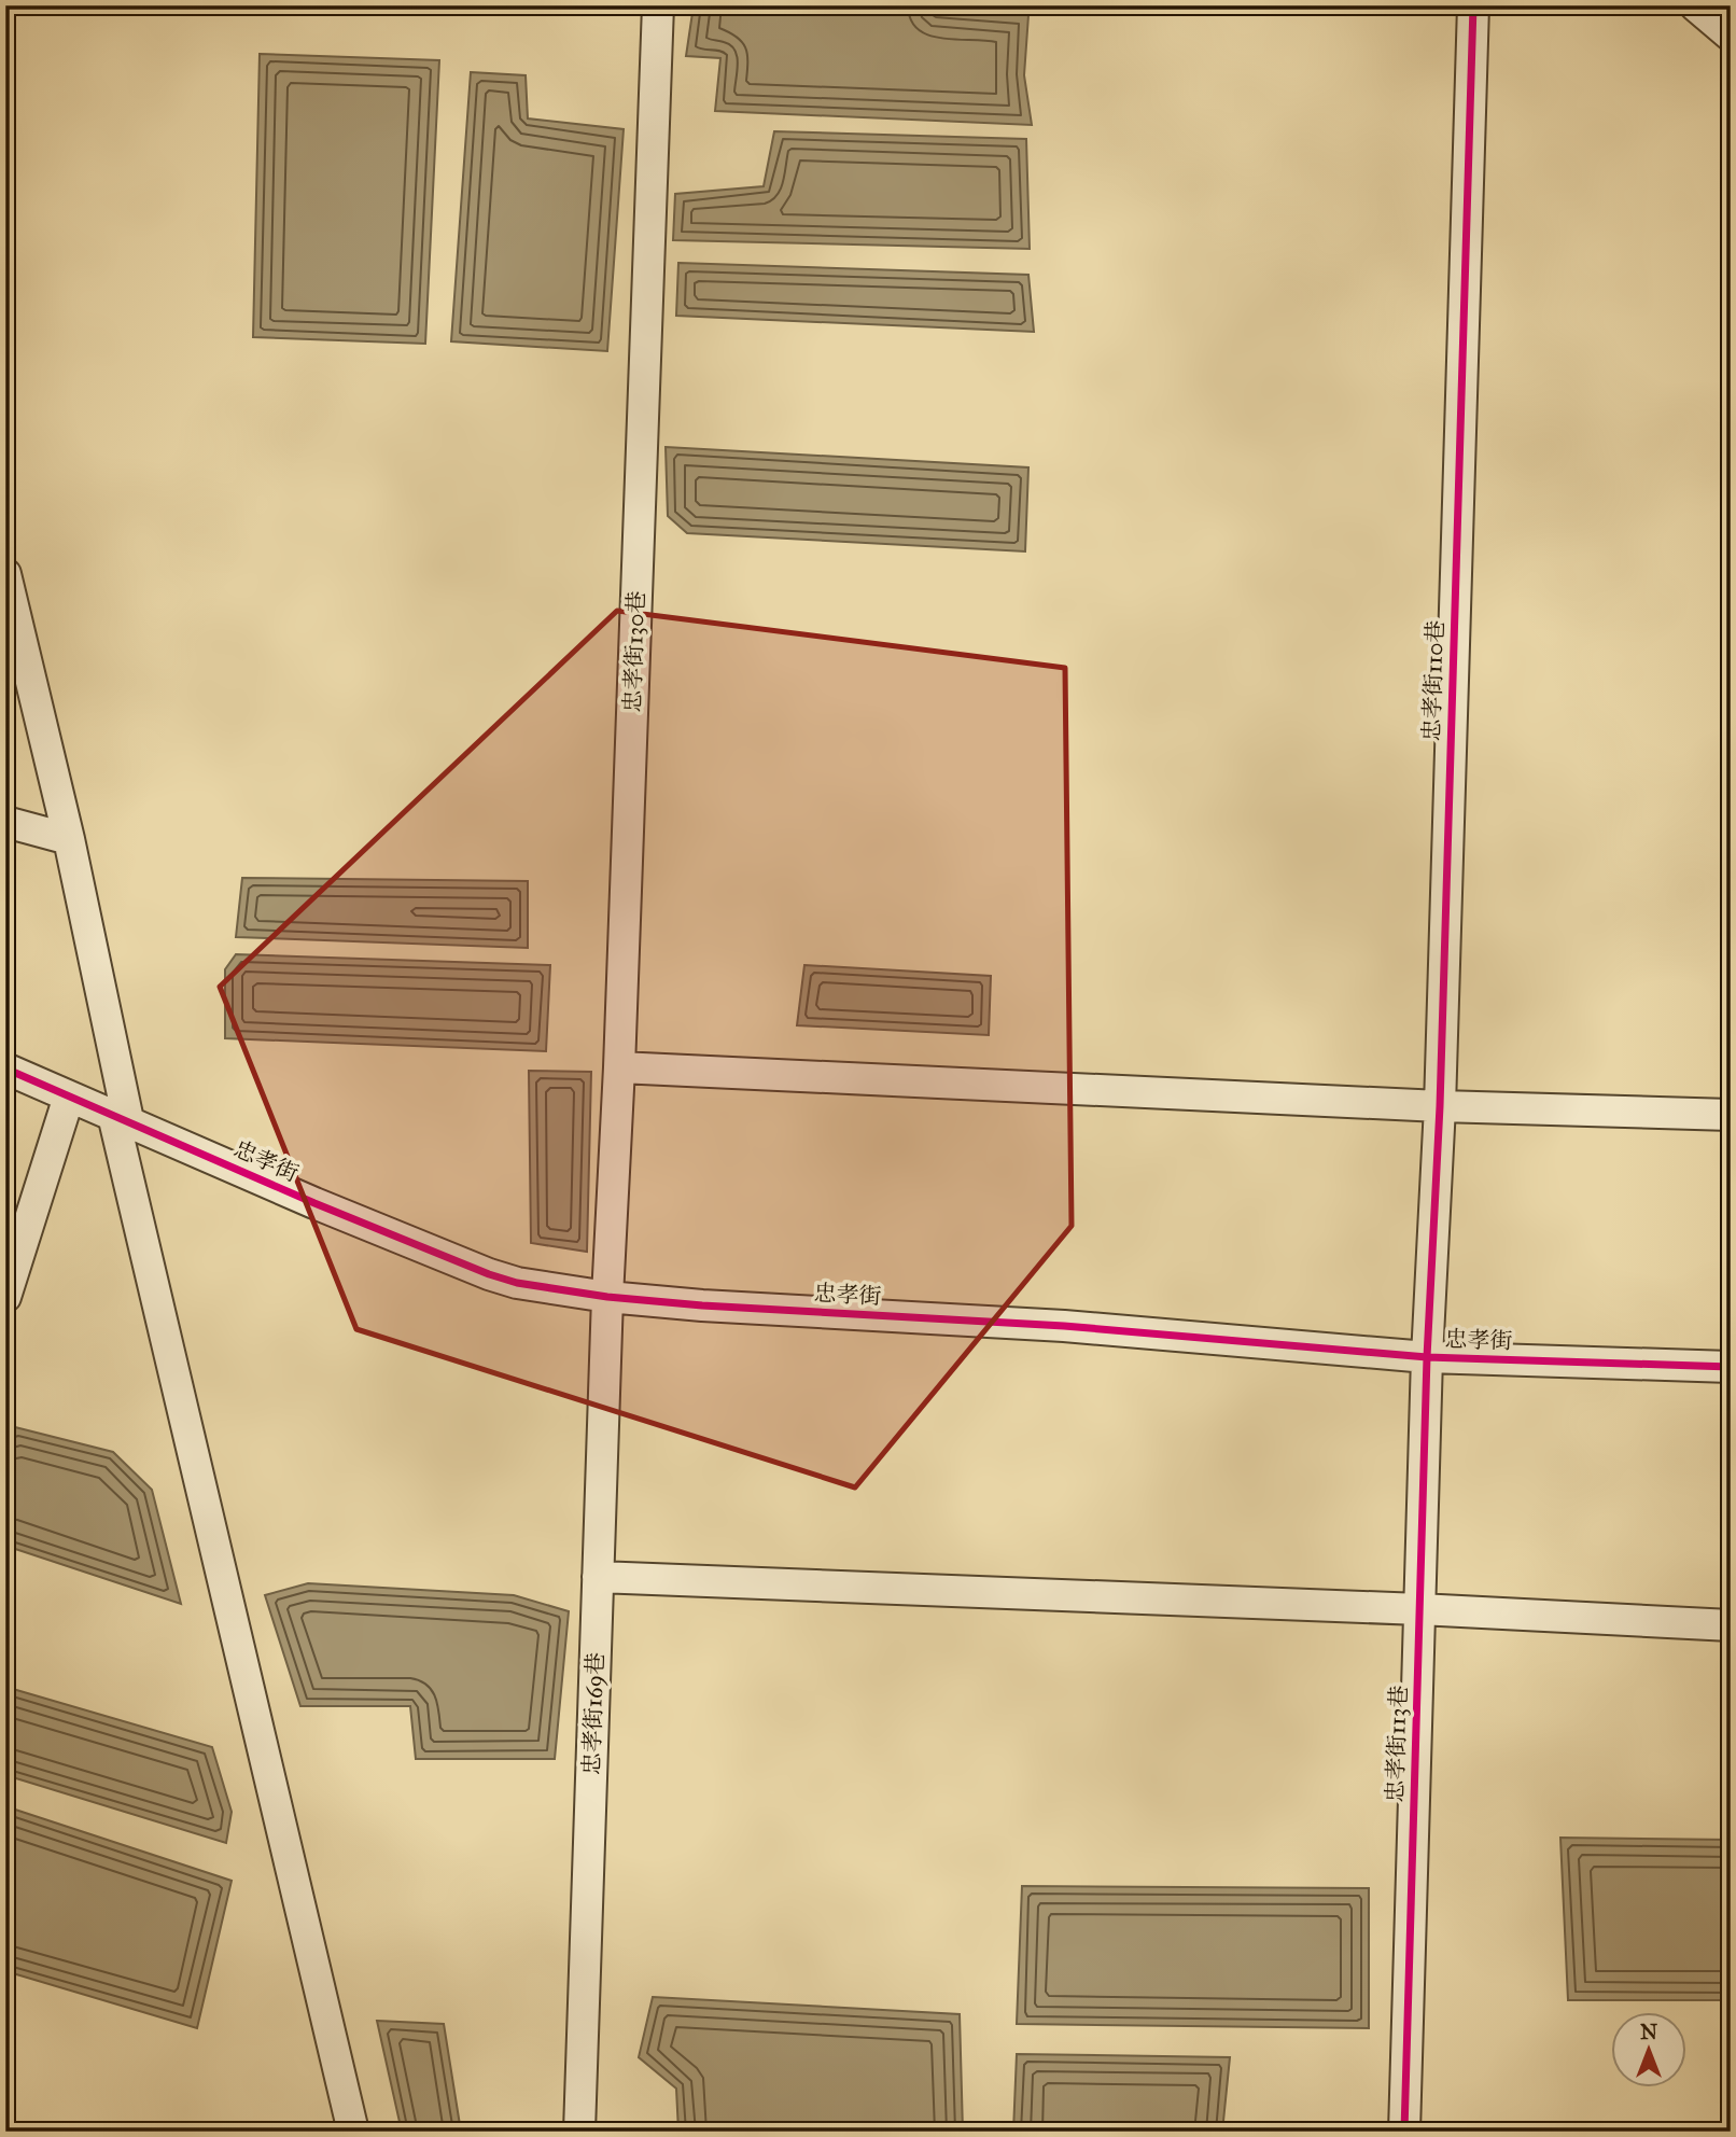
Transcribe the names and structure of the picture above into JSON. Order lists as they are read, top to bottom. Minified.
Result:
{"streets":{"street":["忠孝街130巷","忠孝街110巷","忠孝街","忠孝街169巷","忠孝街113巷"]},"crossings":[["忠孝街130巷","忠孝街"],["忠孝街130巷","忠孝街169巷"],["忠孝街110巷","忠孝街"],["忠孝街110巷","忠孝街113巷"],["忠孝街","忠孝街169巷"],["忠孝街","忠孝街113巷"]],"north":"top"}
